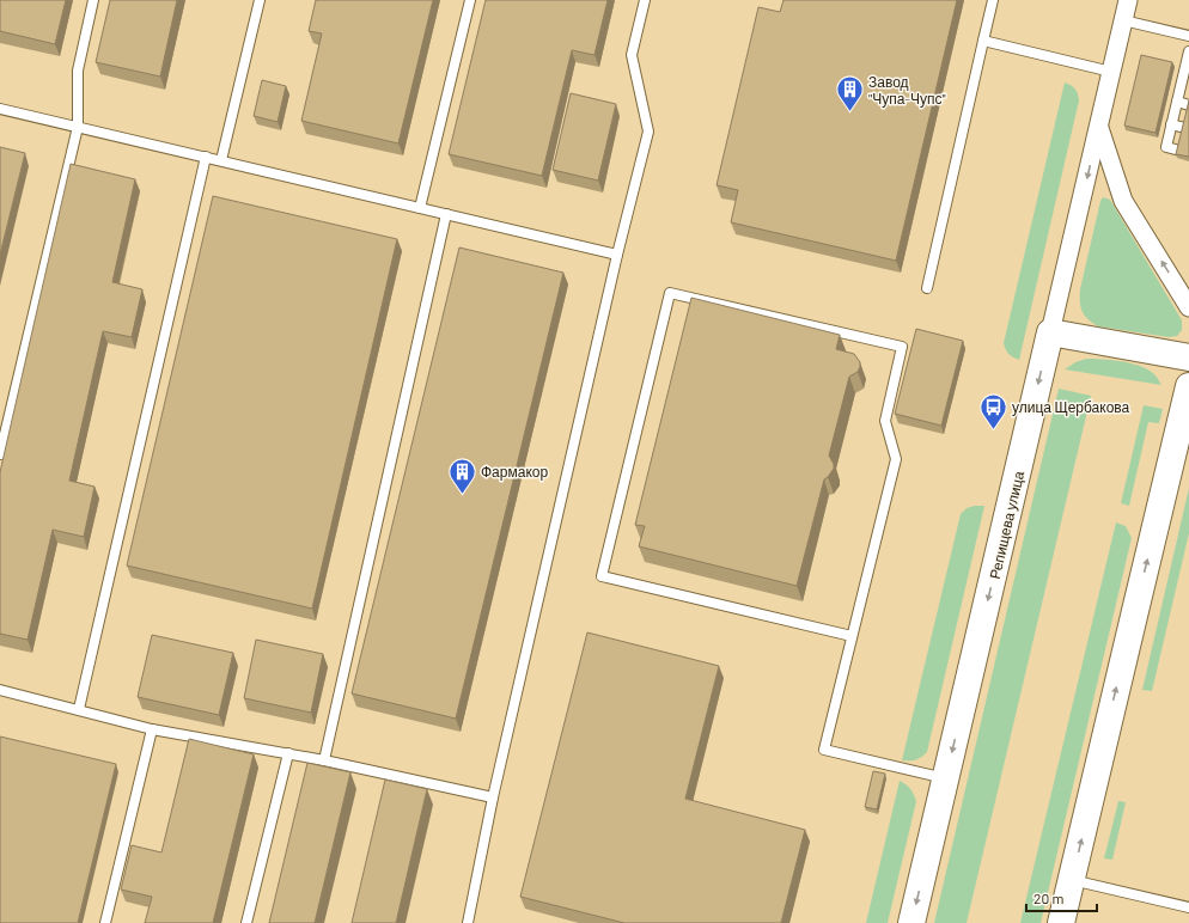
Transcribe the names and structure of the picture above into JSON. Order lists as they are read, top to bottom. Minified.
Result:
{"streets":{"street":["Репищева улица"]},"places":{"building":["Завод \"Чупа-Чупс\"","Фармакор"],"bus stop":["улица Щербакова"]},"scale_bar":"20 m"}
